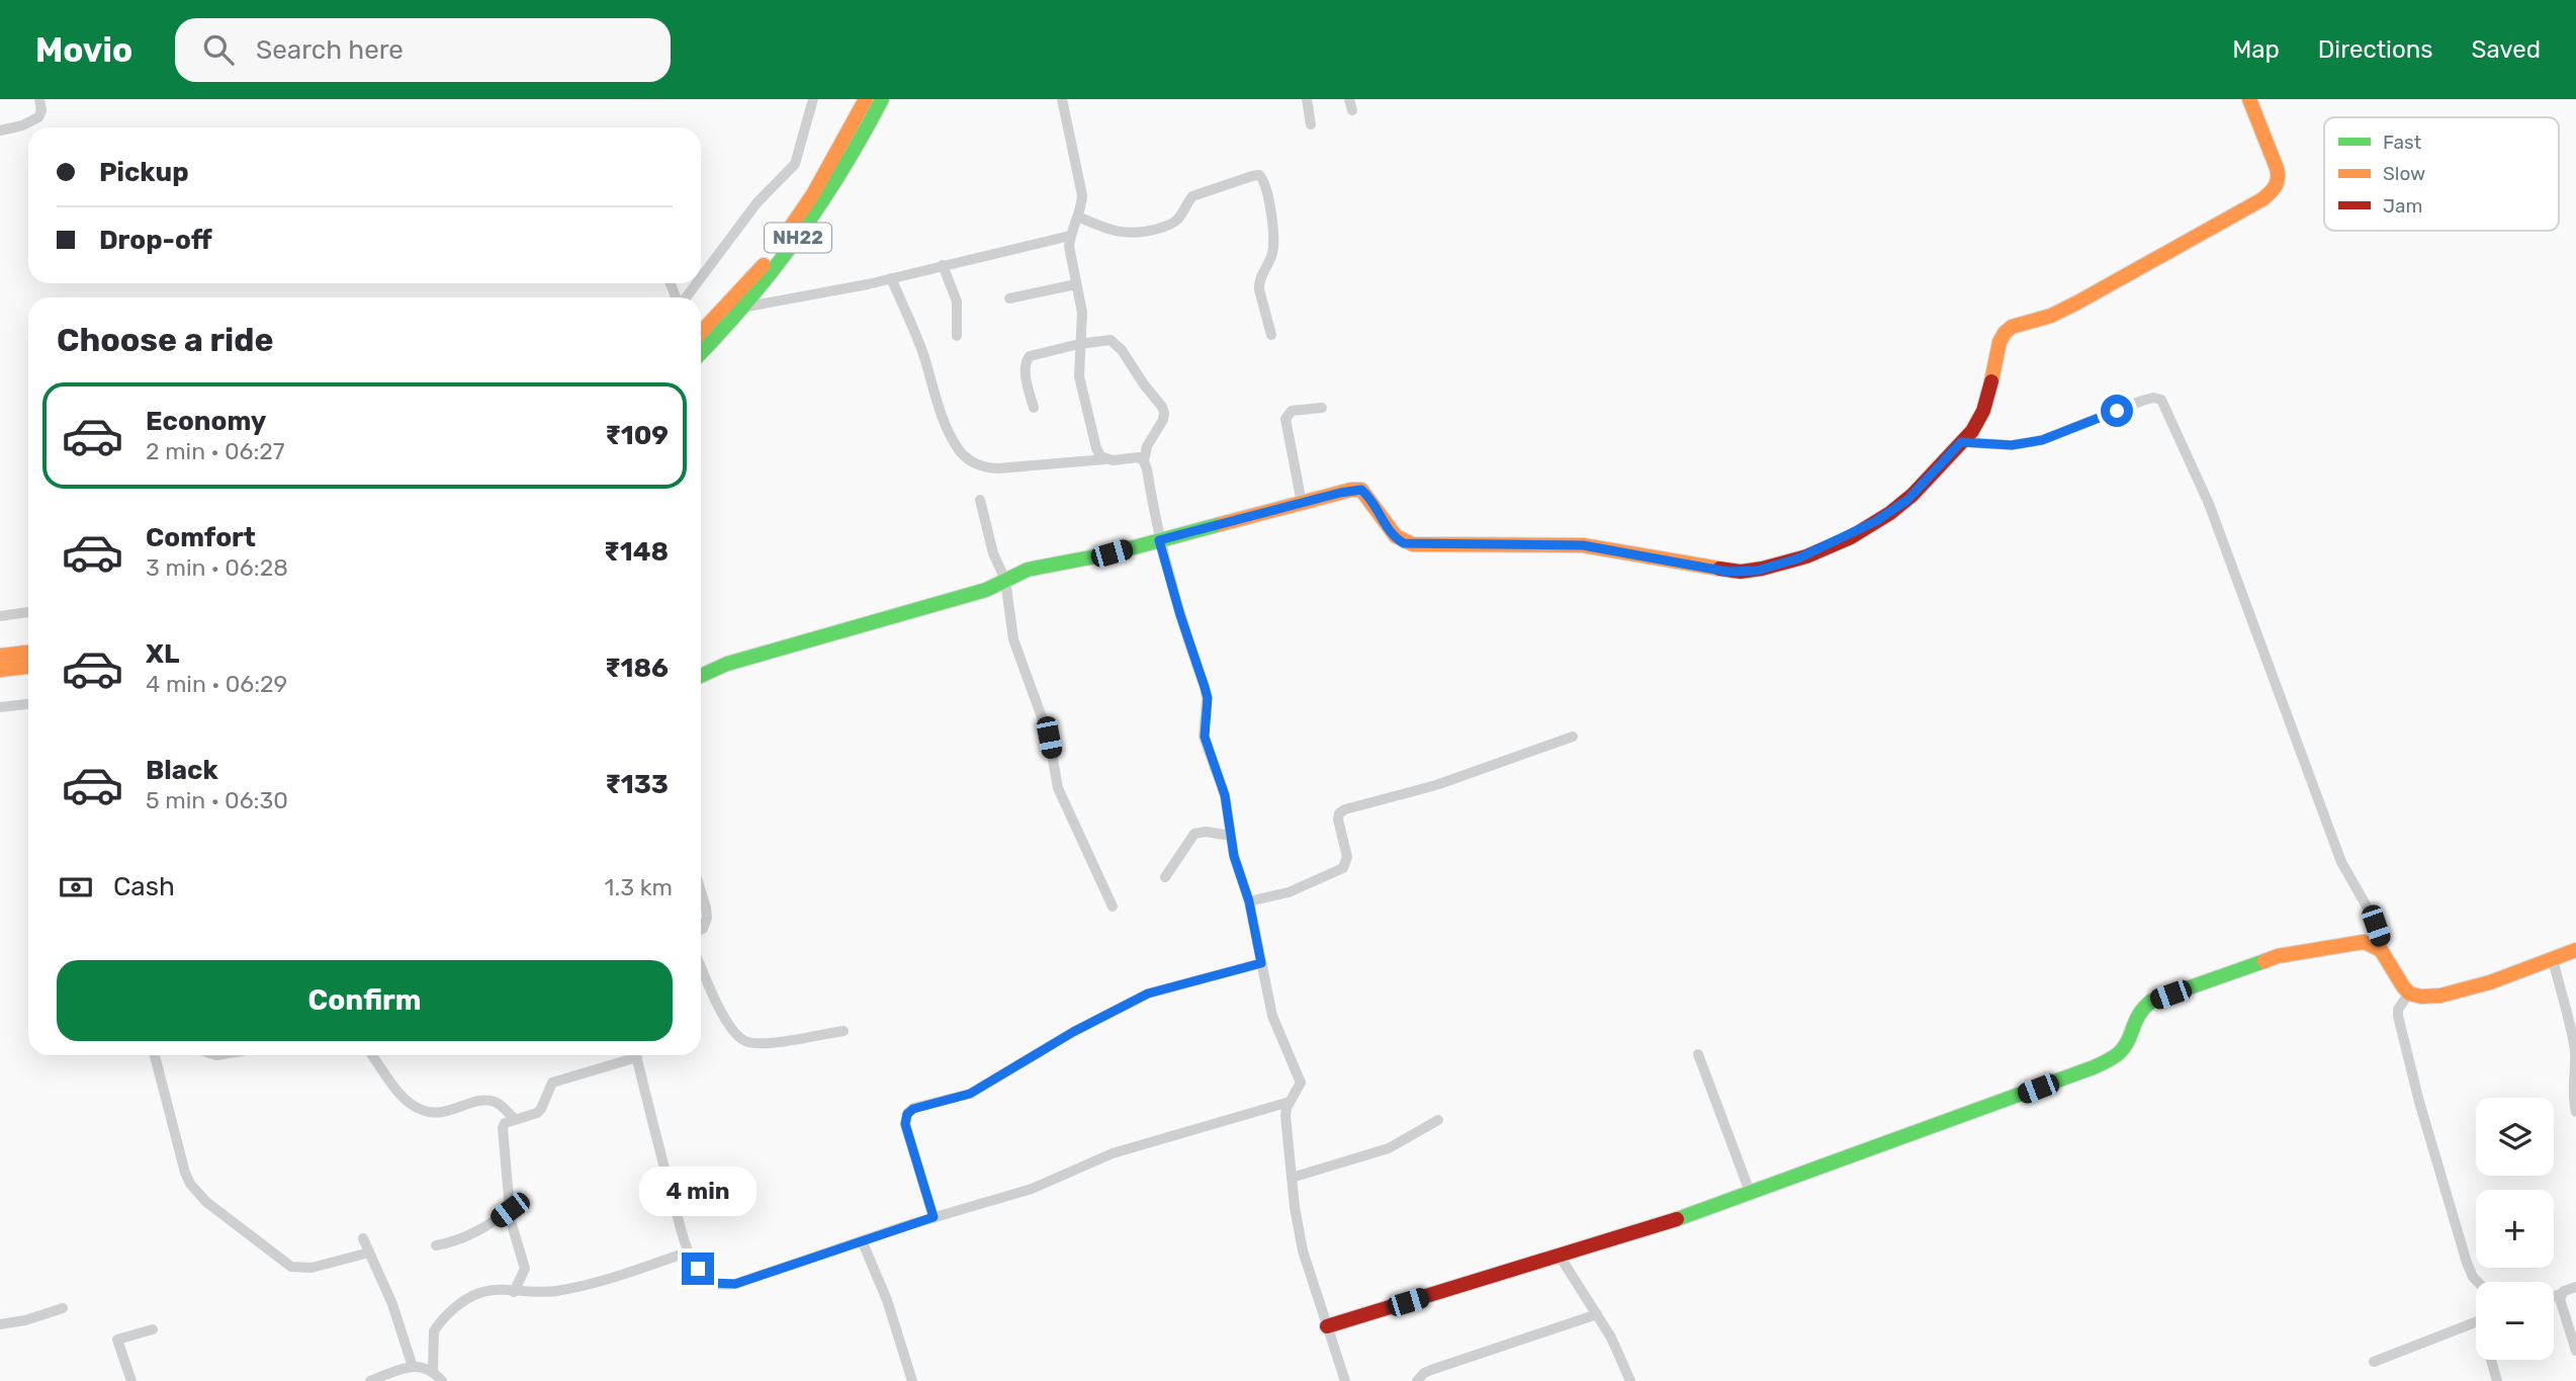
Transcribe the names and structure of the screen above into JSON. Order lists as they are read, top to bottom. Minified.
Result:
{"streets":{"main road":["NH22"]},"legend":["Fast","Slow","Jam"],"page":{"header":"Movio","search":"Search here","nav":["Map","Directions","Saved"],"banner":["Pickup","Drop-off"],"heading":"Choose a ride","list":[{"name":"Economy","note":"2 min · 06:27","value":"₹109"},{"name":"Comfort","note":"3 min · 06:28","value":"₹148"},{"name":"XL","note":"4 min · 06:29","value":"₹186"},{"name":"Black","note":"5 min · 06:30","value":"₹133"}],"pay":["Cash","1.3 km"],"buttons":"Confirm","map_buttons":["+","−"],"bubble":"4 min"}}
